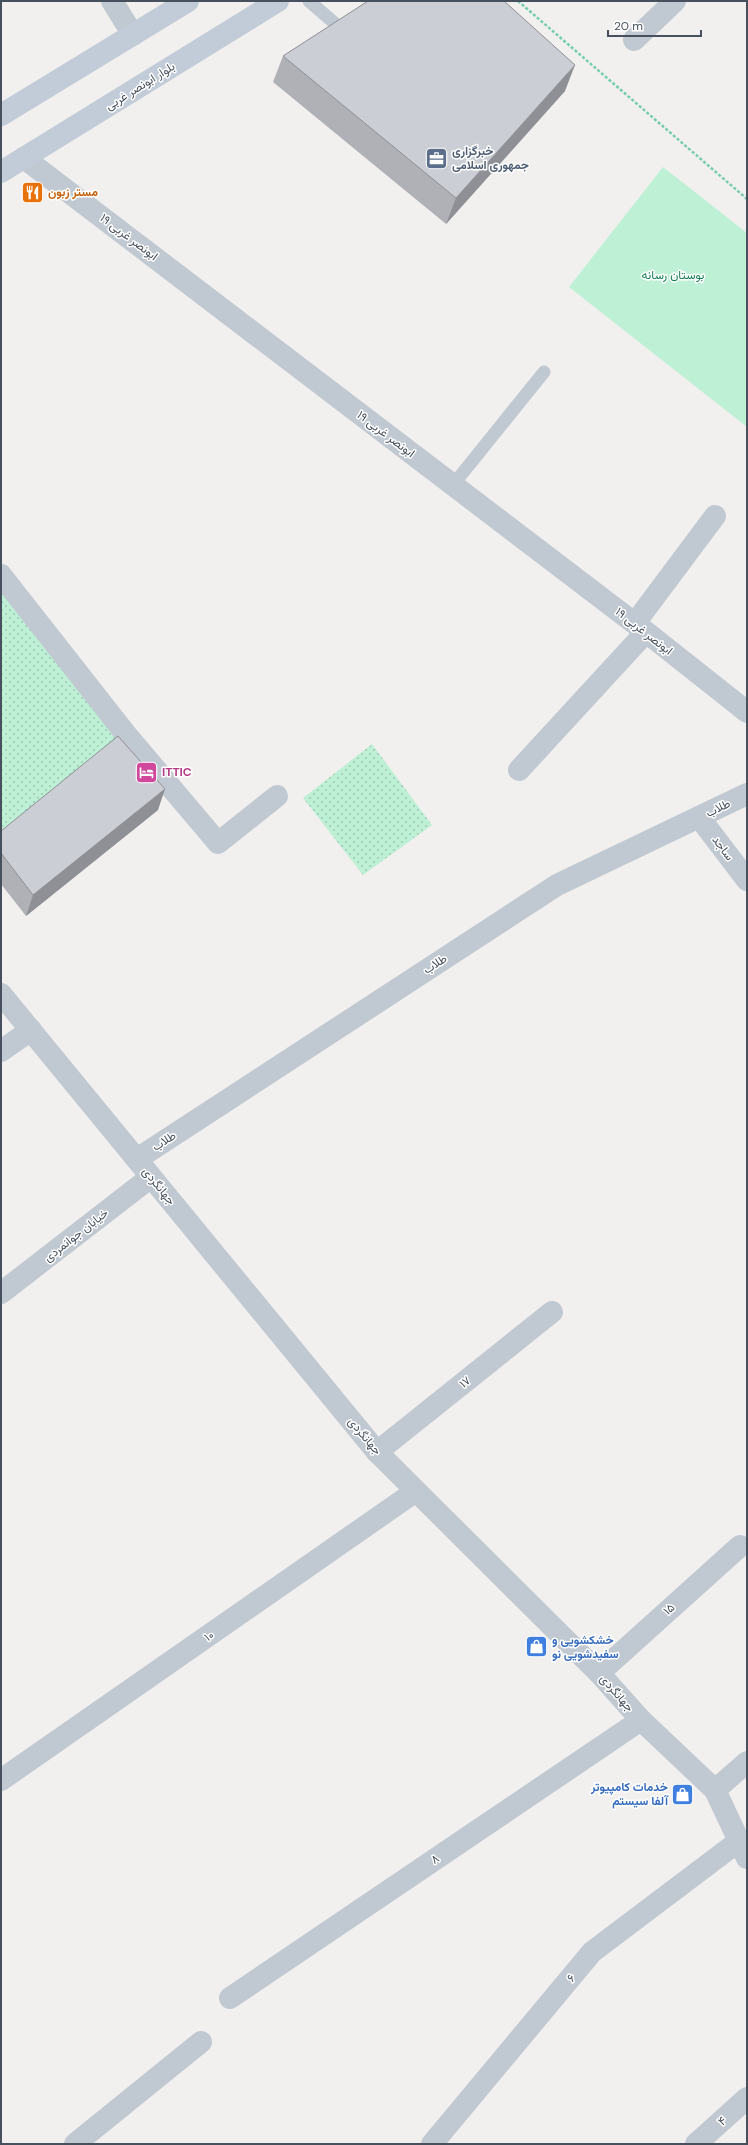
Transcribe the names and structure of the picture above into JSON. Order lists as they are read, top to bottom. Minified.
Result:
{"streets":{"main road":["بلوار ابونصر غربی"],"street":["ابونصر غربی ۱۹","طلاب","ساجد","جهانگردی","خیابان جوانمردی","۱۷","۱۵","۱۰","۸","۶","۴"]},"crossings":[["بلوار ابونصر غربی","ابونصر غربی ۱۹"],["طلاب","ساجد"],["طلاب","جهانگردی"],["جهانگردی","خیابان جوانمردی"],["جهانگردی","۱۷"],["جهانگردی","۱۵"],["جهانگردی","۱۰"],["جهانگردی","۸"],["جهانگردی","۶"]],"parks":["بوستان رسانه"],"places":{"office":["خبرگزاری جمهوری اسلامی"],"restaurant":["مستر زبون"],"hotel":["ITTIC"],"shop":["خشکشویی و سفیدشویی نو","خدمات کامپیوتر آلفا سیستم"]},"scale_bar":"20 m"}
